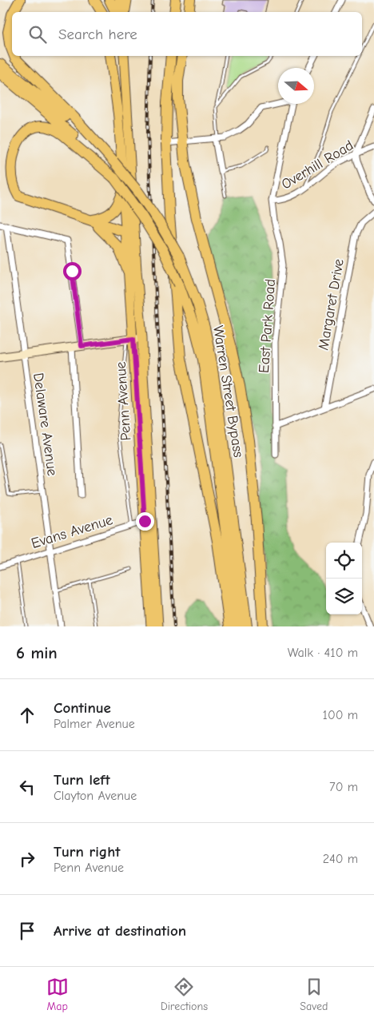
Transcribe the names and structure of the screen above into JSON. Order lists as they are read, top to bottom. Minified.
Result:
{"streets":{"highway":["Warren Street Bypass"],"main road":["Penn Avenue"],"street":["Overhill Road","Margaret Drive","East Park Road","Delaware Avenue","Evans Avenue"]},"crossings":[["Overhill Road","East Park Road"],["Penn Avenue","Evans Avenue"],["Delaware Avenue","Evans Avenue"]],"north":"right","page":{"search":"Search here","heading":["6 min","Walk · 410 m"],"list":[["Continue","Palmer Avenue","100 m"],["Turn left","Clayton Avenue","70 m"],["Turn right","Penn Avenue","240 m"],"Arrive at destination"],"nav":["Map","Directions","Saved"]}}
